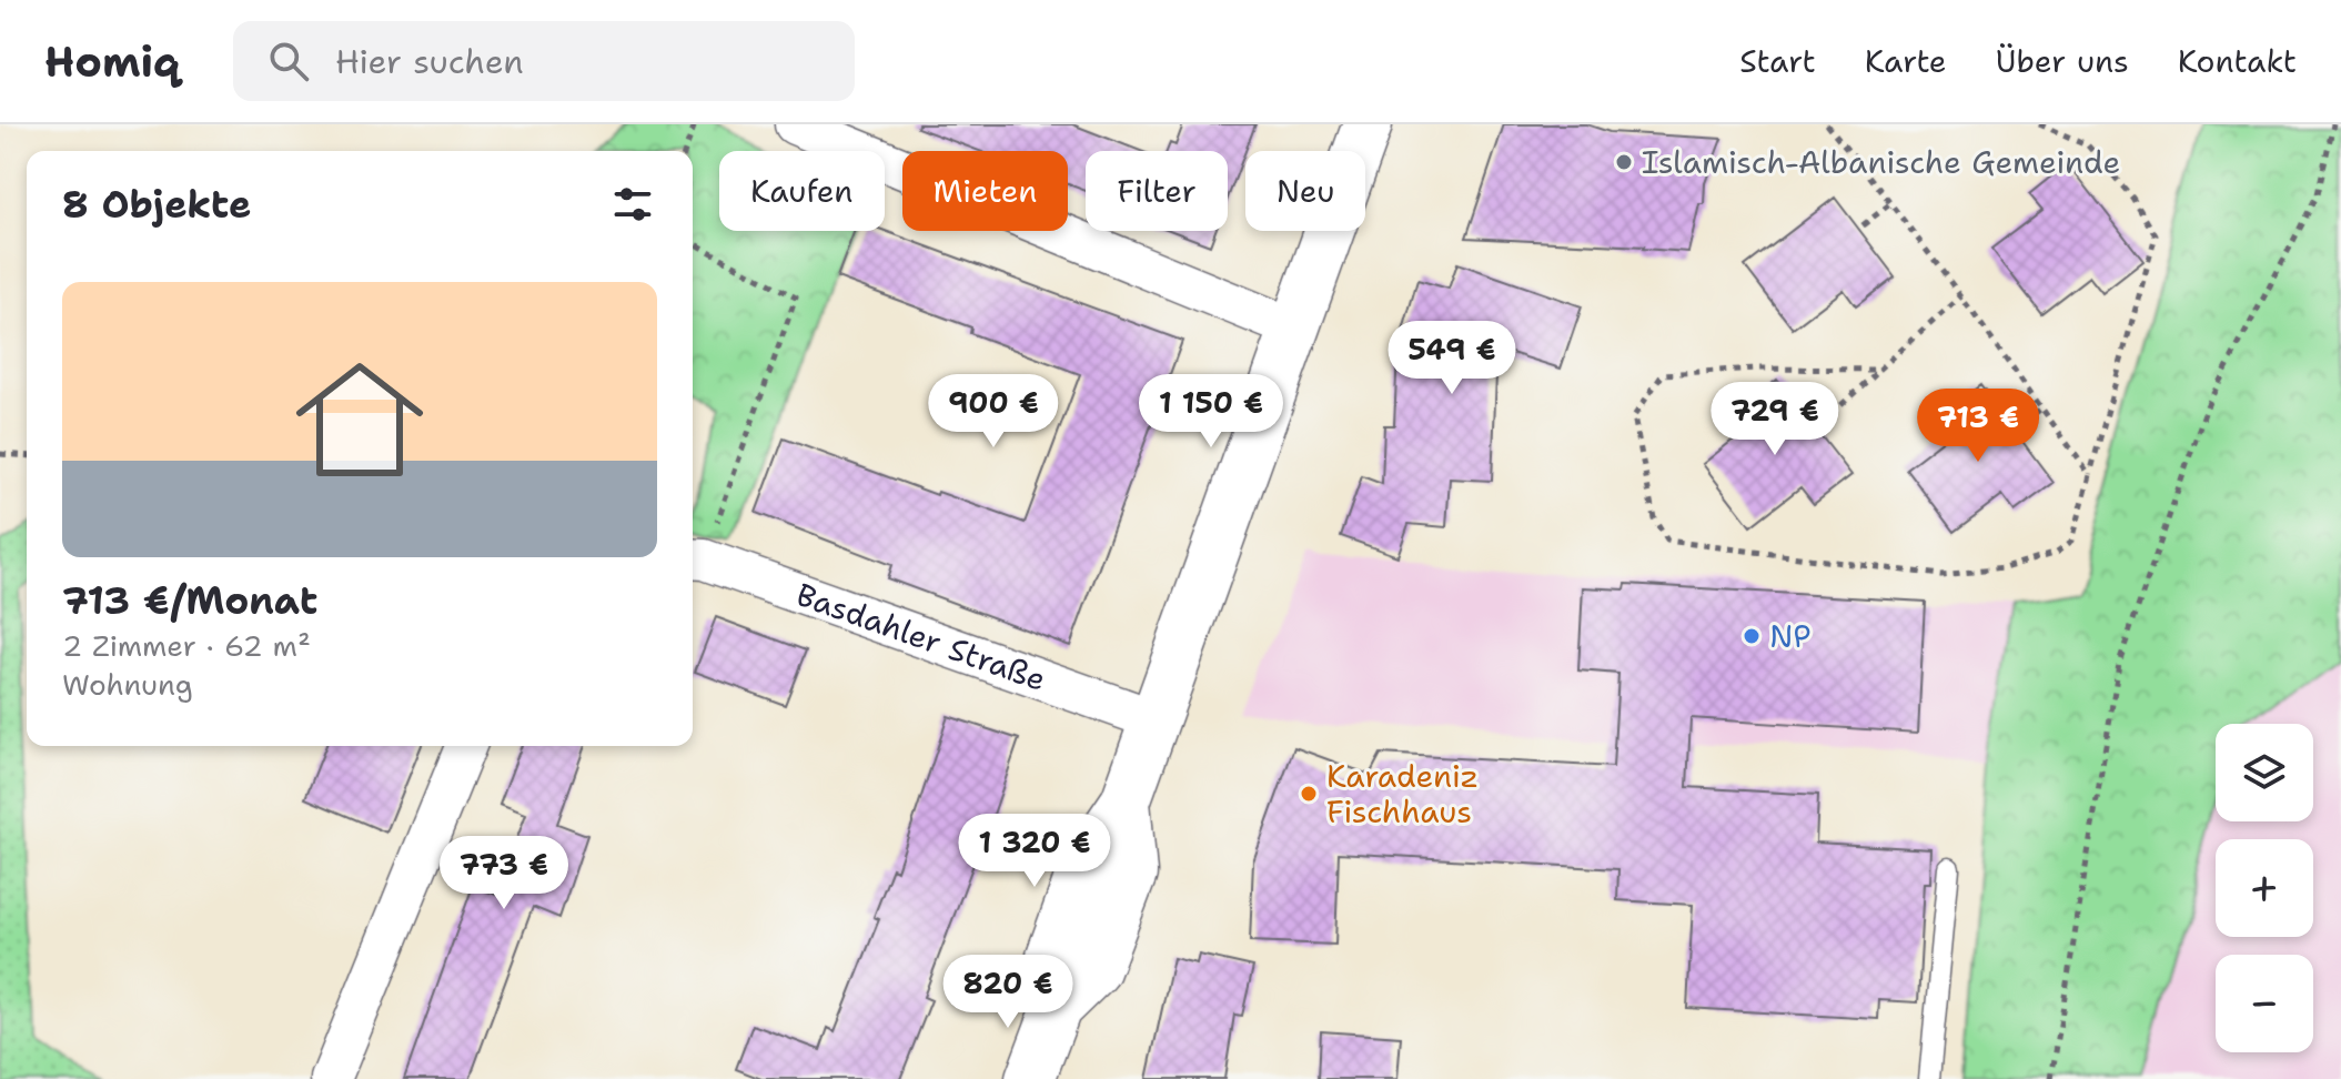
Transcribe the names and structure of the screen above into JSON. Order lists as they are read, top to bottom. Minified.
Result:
{"streets":{"street":["Basdahler Straße"]},"places":["Islamisch-Albanische Gemeinde","NP","Karadeniz Fischhaus"],"page":{"header":"Homiq","search":"Hier suchen","nav":["Start","Karte","Über uns","Kontakt"],"chip":["Kaufen","Mieten","Filter","Neu"],"heading":"8 Objekte","list":[{"name":"713 €/Monat","note":"2 Zimmer · 62 m² · Wohnung"}],"price":["549 €","900 €","1 150 €","729 €","713 €","1 320 €","773 €","820 €"],"map_buttons":["+","−"]}}
